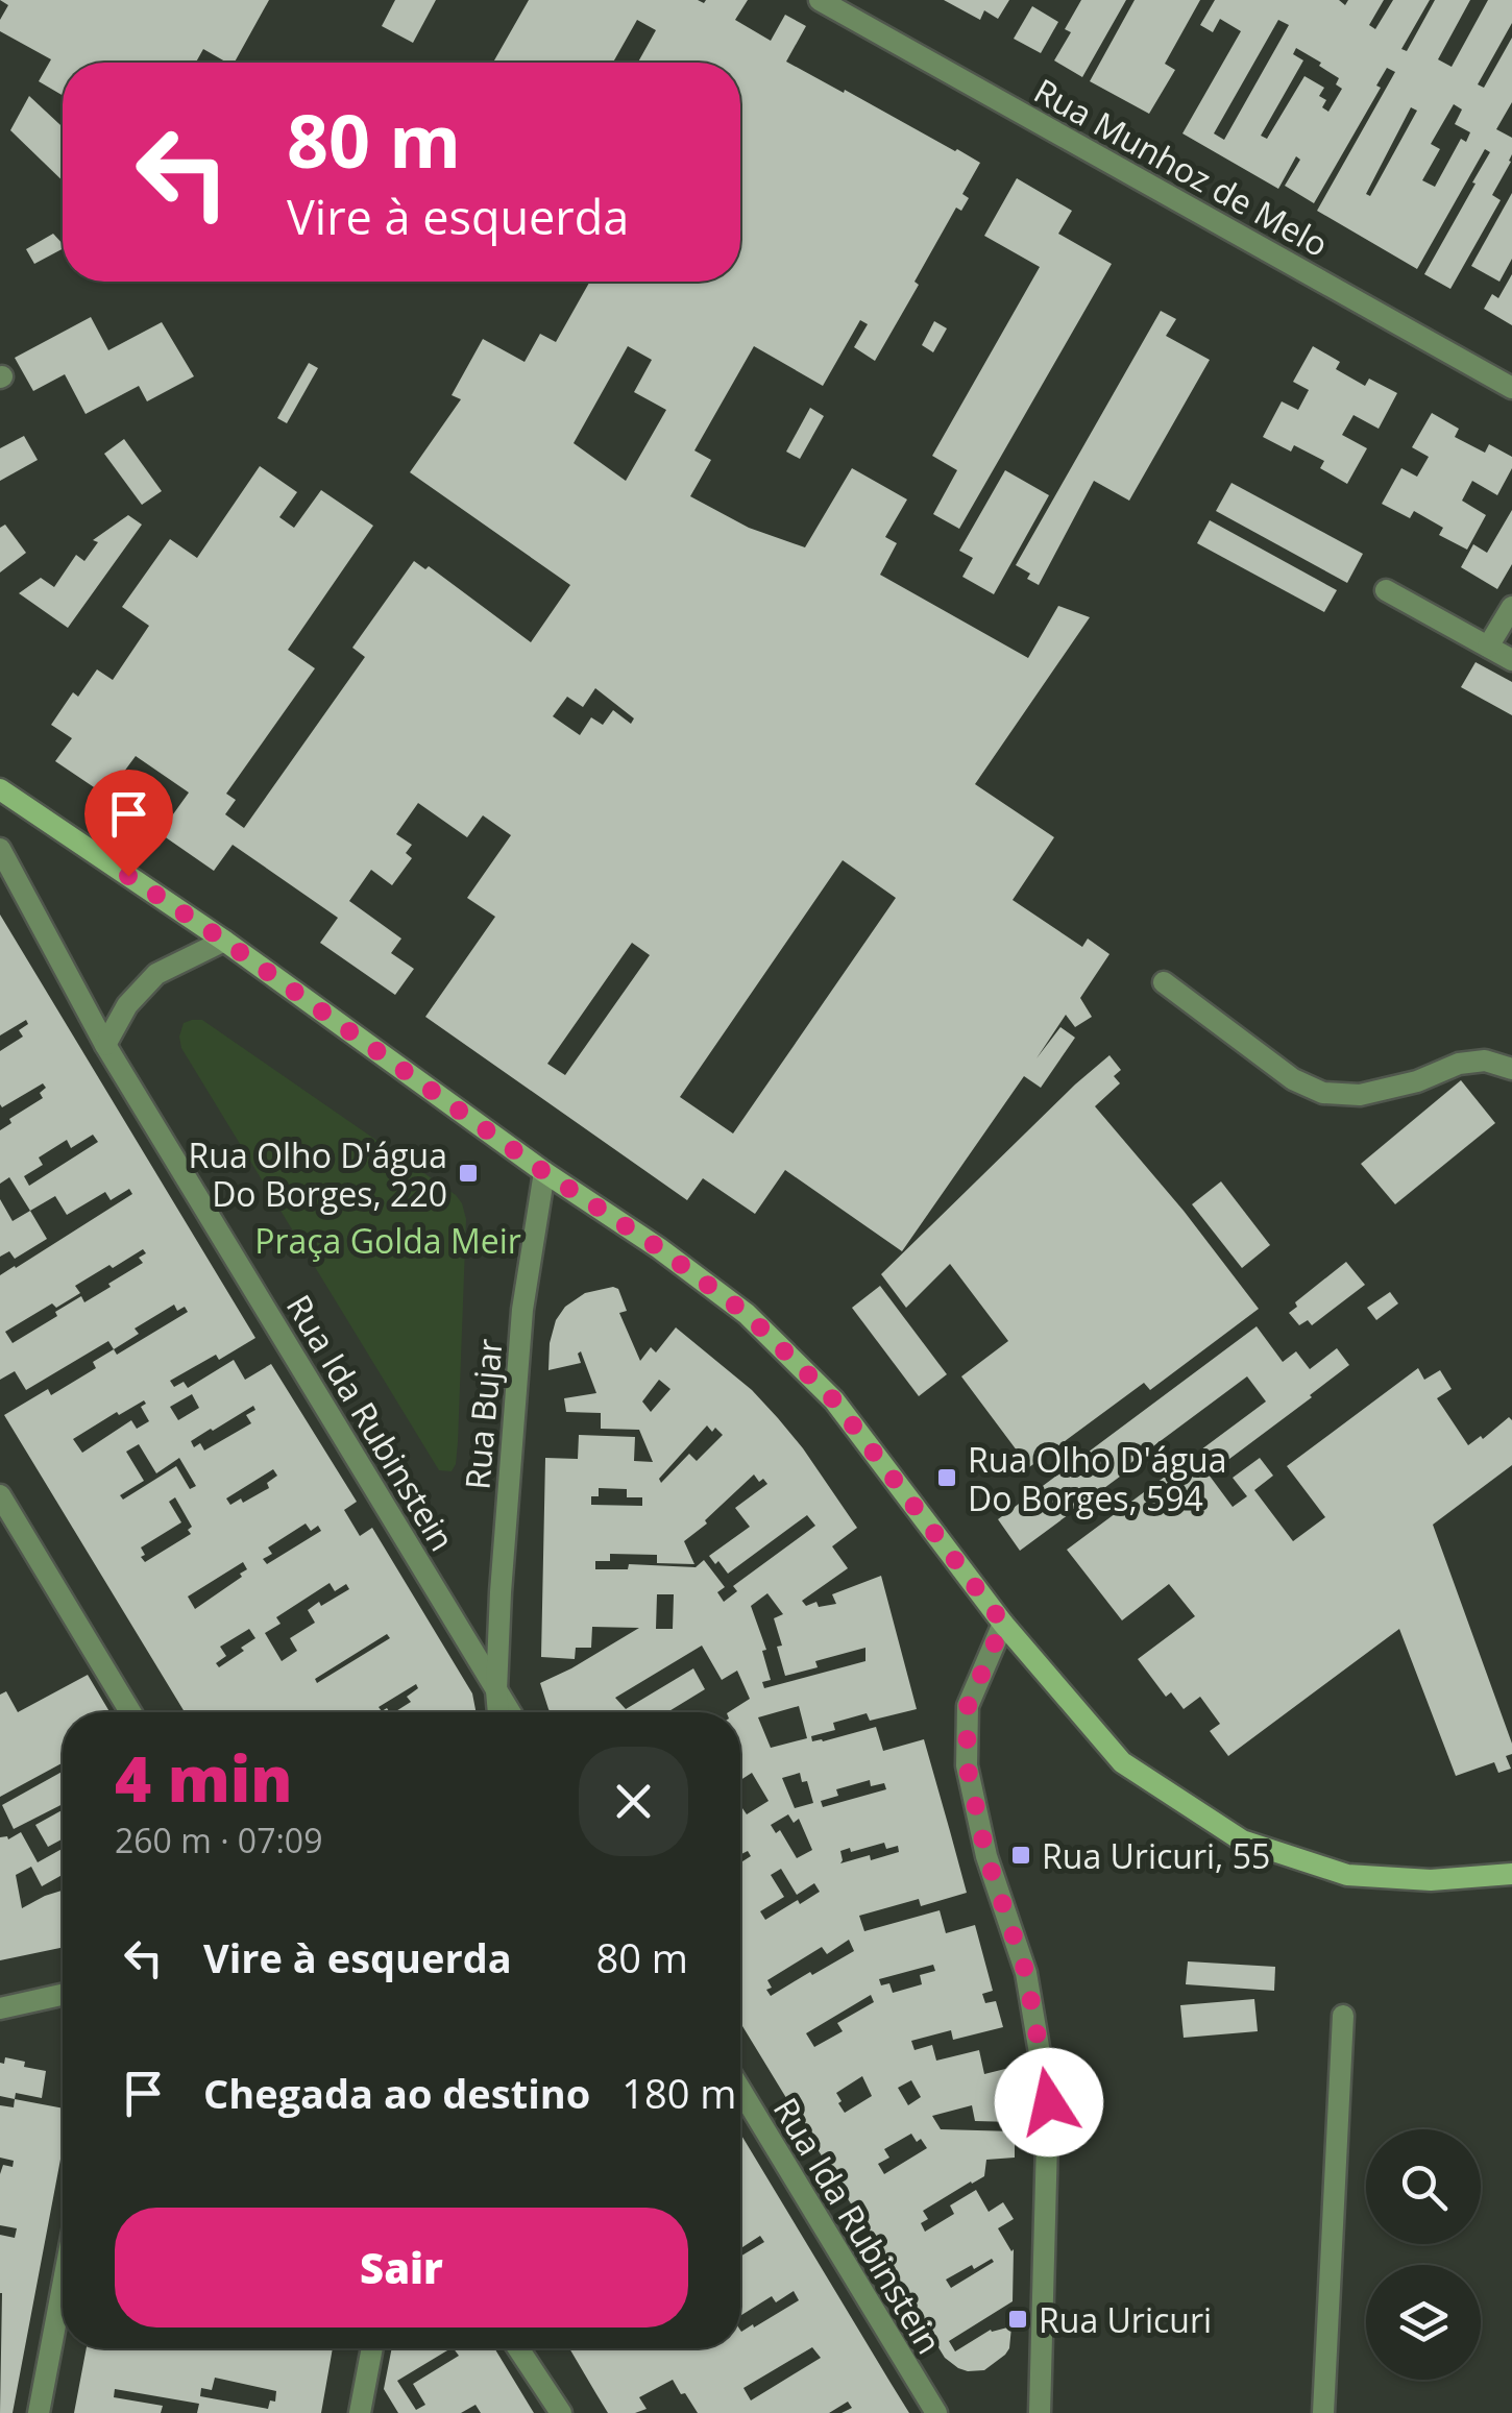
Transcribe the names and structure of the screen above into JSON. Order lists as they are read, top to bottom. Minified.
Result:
{"streets":{"street":["Rua Munhoz de Melo","Rua Bujar","Rua Ida Rubinstein"]},"crossings":[["Rua Bujar","Rua Ida Rubinstein"]],"parks":["Praça Golda Meir"],"places":{"transit":["Rua Olho D'água Do Borges, 220","Rua Olho D'água Do Borges, 594","Rua Uricuri, 55","Rua Uricuri"]},"page":{"turn":["80 m","Vire à esquerda"],"heading":["4 min","260 m · 07:09"],"list":[{"name":"Vire à esquerda","value":"80 m"},{"name":"Chegada ao destino","value":"180 m"}],"buttons":"Sair"}}
